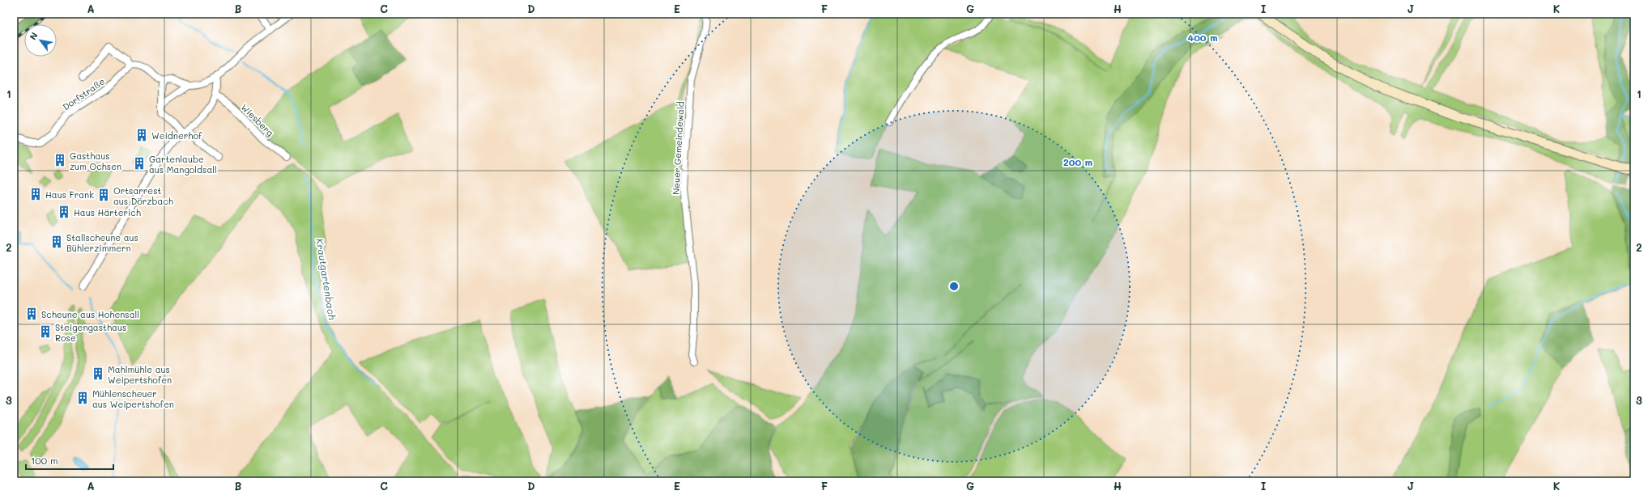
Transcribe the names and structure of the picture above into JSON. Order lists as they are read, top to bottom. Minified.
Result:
{"streets":{"street":["Dorfstraße","Wiesberg","Neuer Gemeindewald"]},"water":["Krautgartenbach"],"places":{"building":["Weidnerhof","Gasthaus zum Ochsen","Gartenlaube aus Mangoldsall","Haus Frank","Ortsarrest aus Dörzbach","Haus Härterich","Stallscheune aus Bühlerzimmern","Scheune aus Hohensall","Steigengasthaus Rose","Mahlmühle aus Weipertshofen","Mühlenscheuer aus Weipertshofen"]},"scale_bar":"100 m","north":"top left","grid":{"columns":["A","B","C","D","E","F","G","H","I","J","K"],"rows":["1","2","3"]},"rings":["400 m","200 m"]}
